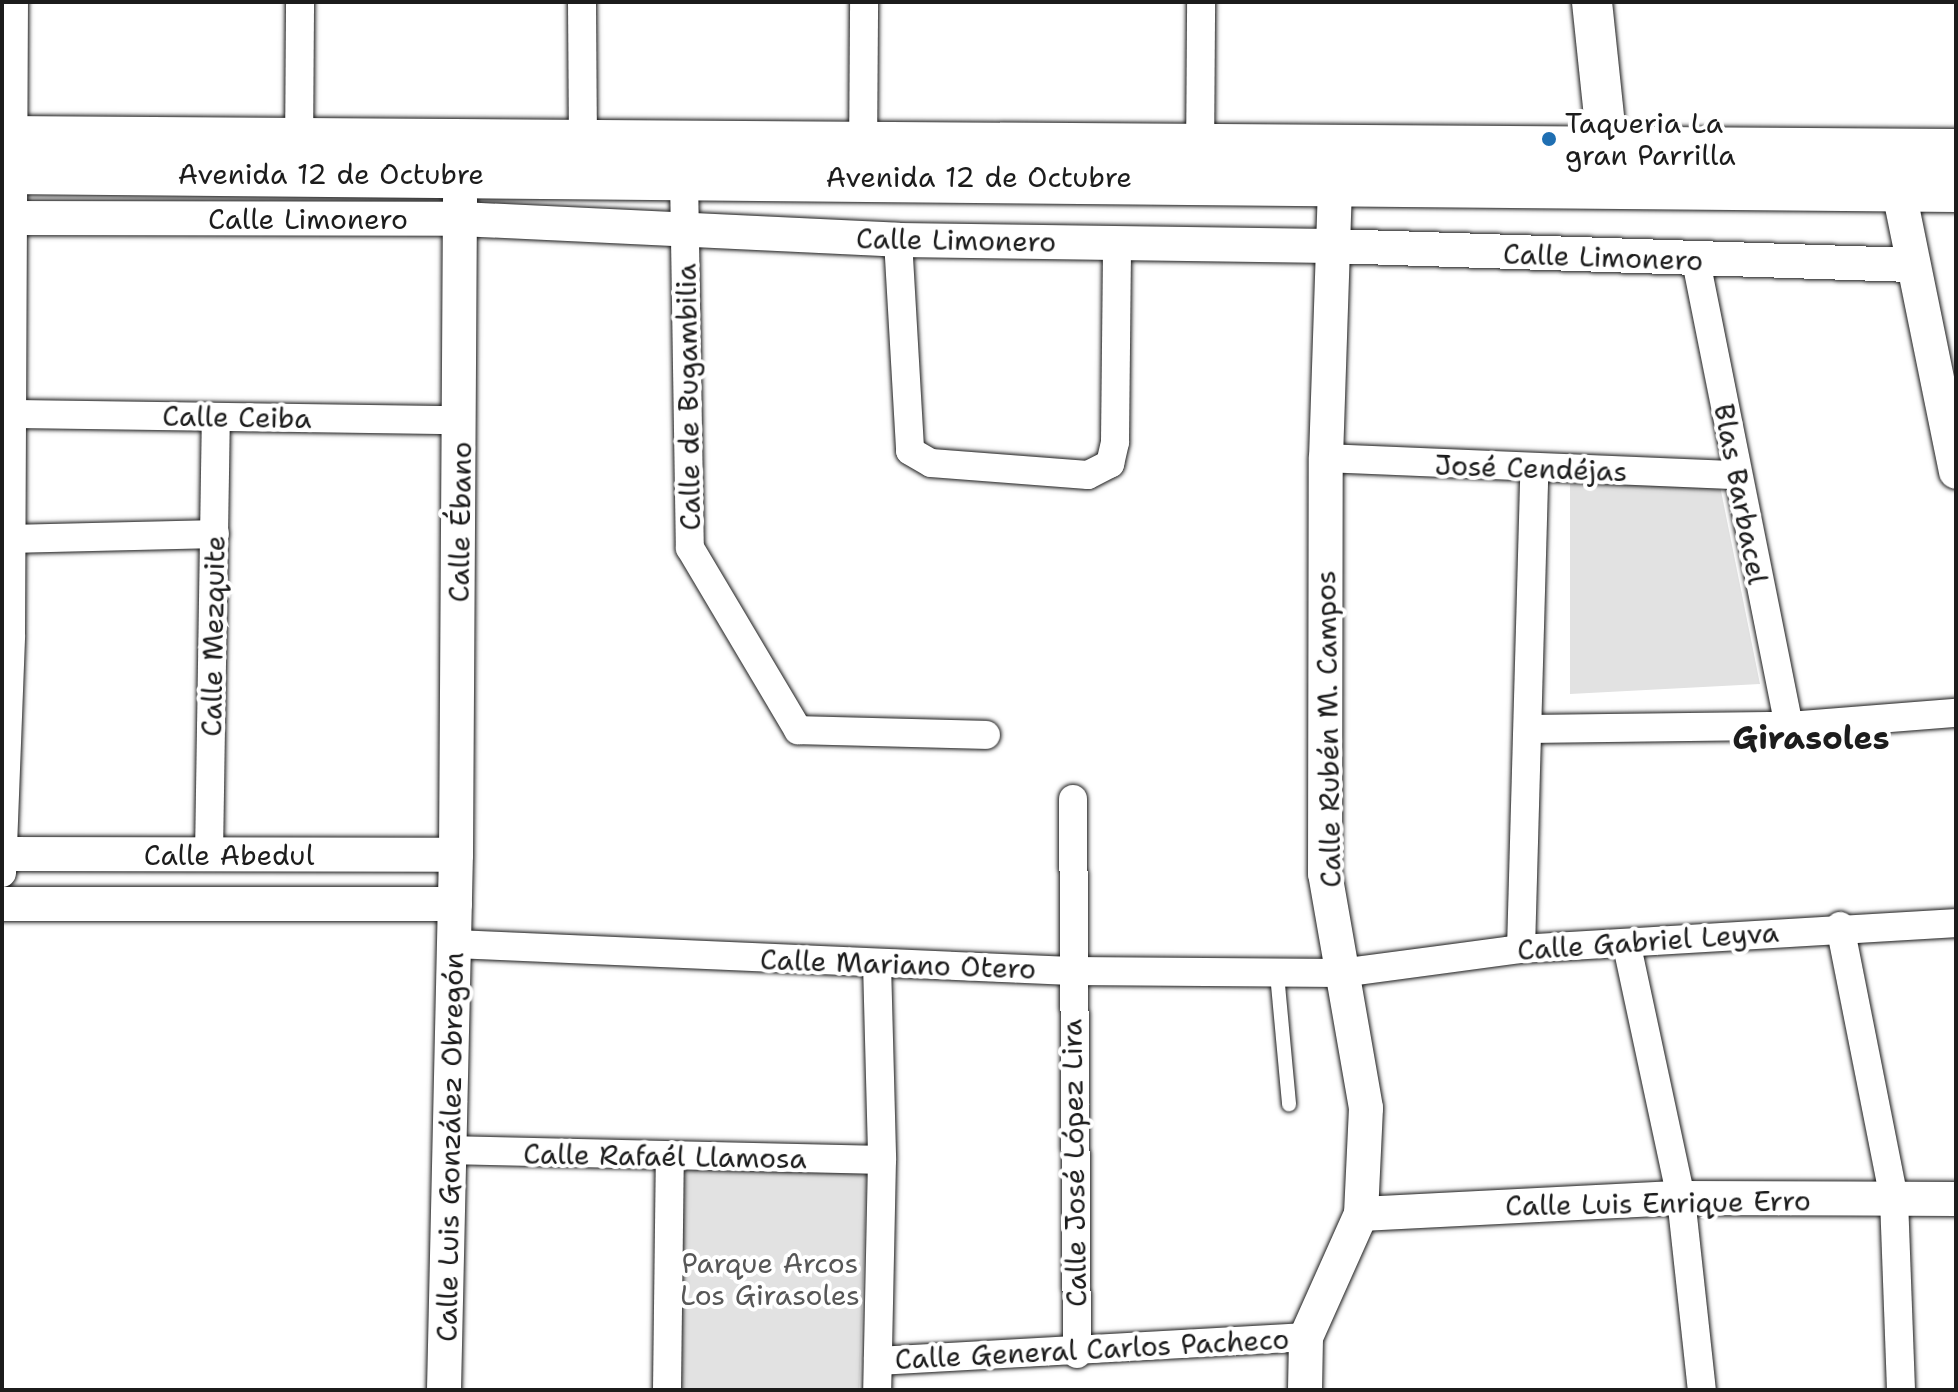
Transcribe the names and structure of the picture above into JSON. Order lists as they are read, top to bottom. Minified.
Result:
{"streets":{"main road":["Avenida 12 de Octubre"],"street":["Calle Limonero","Calle de Bugambilia","Calle Ceiba","José Cendéjas","Blas Barbacel","Calle Ébano","Calle Mezquite","Calle Rubén M. Campos","Calle Abedul","Calle Gabriel Leyva","Calle Mariano Otero","Calle Luis González Obregón","Calle Rafaél Llamosa","Calle José López Lira","Calle Luis Enrique Erro","Calle General Carlos Pacheco"]},"crossings":[["Avenida 12 de Octubre","Calle Ébano"],["Avenida 12 de Octubre","Calle Rubén M. Campos"],["Calle Limonero","Calle de Bugambilia"],["Calle Limonero","Blas Barbacel"],["Calle Limonero","Calle Ébano"],["Calle Limonero","Calle Rubén M. Campos"],["Calle Ceiba","Calle Ébano"],["Calle Ceiba","Calle Mezquite"],["José Cendéjas","Blas Barbacel"],["José Cendéjas","Calle Rubén M. Campos"],["Calle Ébano","Calle Abedul"],["Calle Ébano","Calle Luis González Obregón"],["Calle Mezquite","Calle Abedul"],["Calle Rubén M. Campos","Calle Gabriel Leyva"],["Calle Rubén M. Campos","Calle Mariano Otero"],["Calle Rubén M. Campos","Calle Luis Enrique Erro"],["Calle Rubén M. Campos","Calle General Carlos Pacheco"],["Calle Abedul","Calle Luis González Obregón"],["Calle Gabriel Leyva","Calle Mariano Otero"],["Calle Mariano Otero","Calle Luis González Obregón"],["Calle Mariano Otero","Calle José López Lira"],["Calle Luis González Obregón","Calle Rafaél Llamosa"],["Calle José López Lira","Calle General Carlos Pacheco"]],"districts":["Girasoles"],"parks":["Parque Arcos Los Girasoles"],"places":["Taqueria La gran Parrilla"]}
